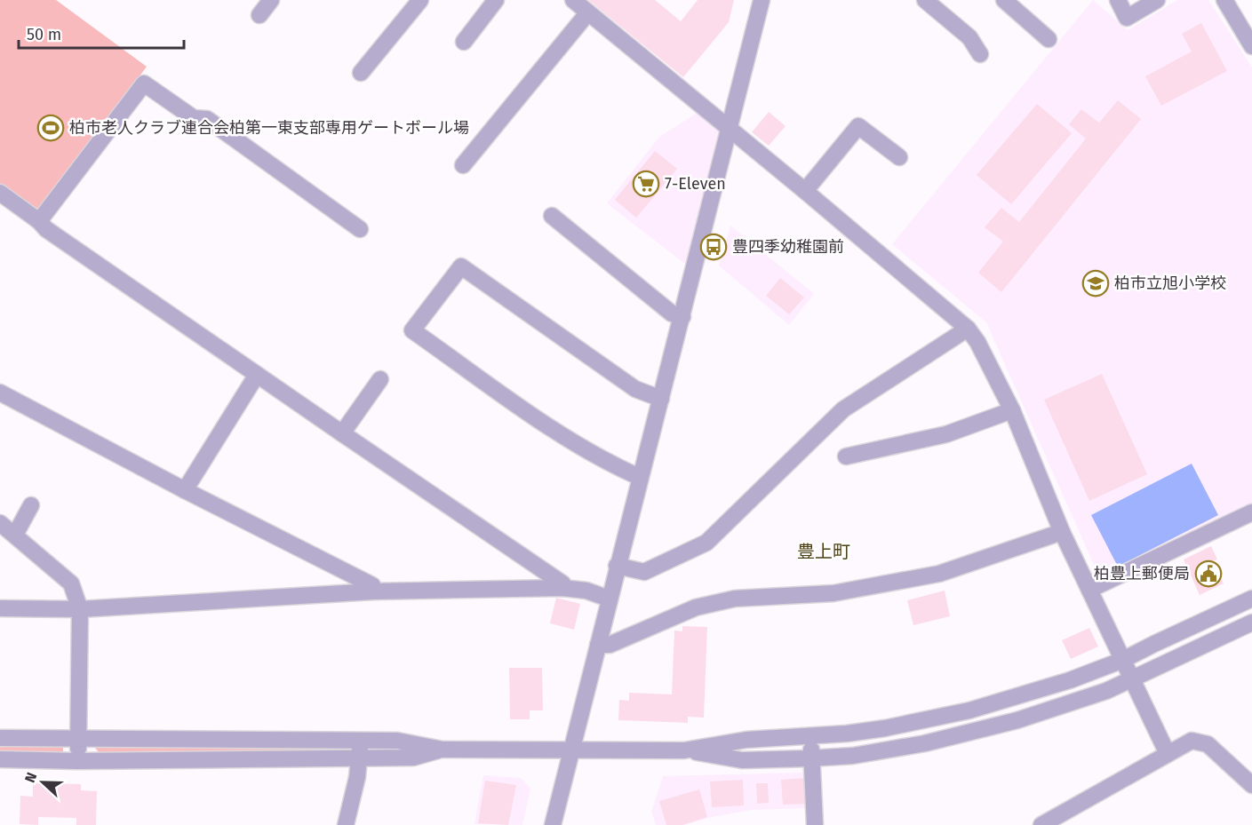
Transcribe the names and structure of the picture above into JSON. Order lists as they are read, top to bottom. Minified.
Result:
{"districts":["豊上町"],"places":{"sports":["柏市老人クラブ連合会柏第一東支部専用ゲートボール場"],"supermarket":["7-Eleven"],"bus stop":["豊四季幼稚園前"],"school or university":["柏市立旭小学校"],"public building":["柏豊上郵便局"]},"scale_bar":"50 m","north":"left"}
